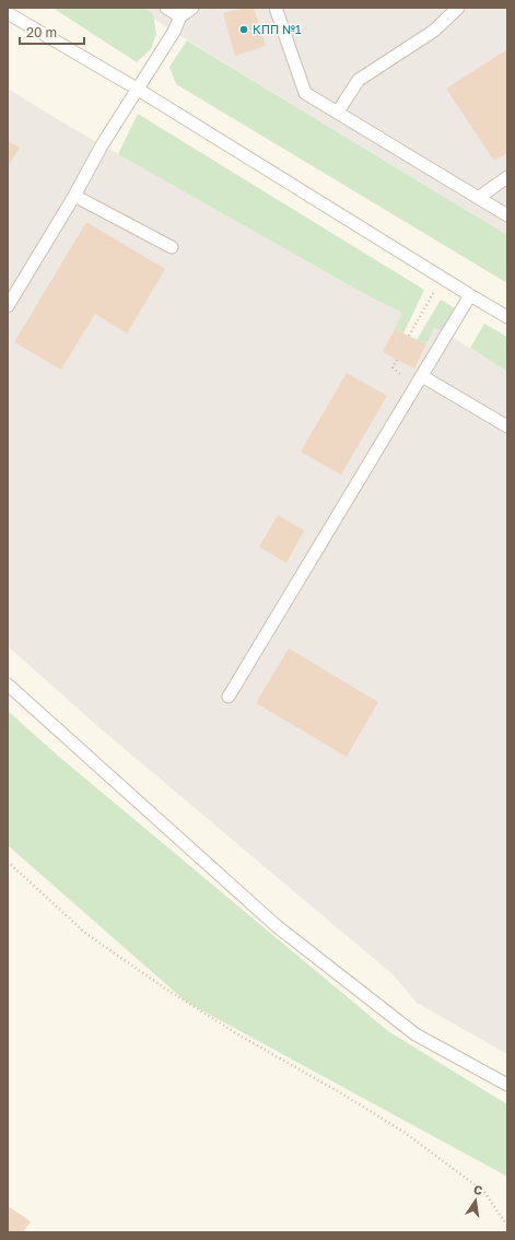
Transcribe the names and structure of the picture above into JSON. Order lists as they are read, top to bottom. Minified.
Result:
{"places":["КПП №1"],"scale_bar":"20 m","north":"top"}
